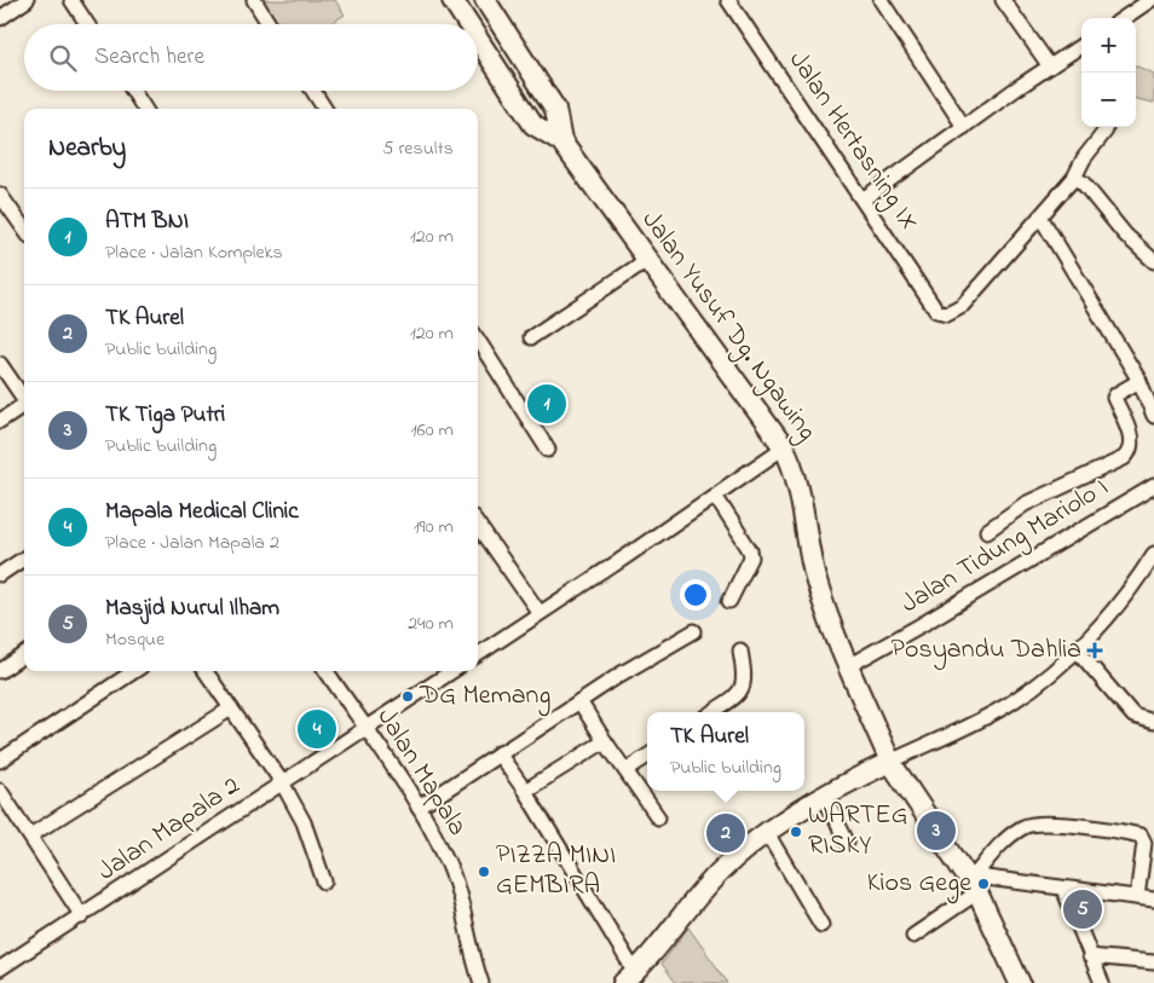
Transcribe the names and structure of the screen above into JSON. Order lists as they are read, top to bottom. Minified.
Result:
{"streets":{"street":["Jalan Hertasning IX","Jalan Yusuf Dg. Ngawing","Jalan Tidung Mariolo I","Jalan Mapala","Jalan Mapala 2"]},"crossings":[["Jalan Yusuf Dg. Ngawing","Jalan Tidung Mariolo I"],["Jalan Mapala","Jalan Mapala 2"]],"places":{"health":["Posyandu Dahlia"],"other":["DG Memang","WARTEG RISKY","PIZZA MINI GEMBIRA","Kios Gege"]},"page":{"map_buttons":["+","−"],"search":"Search here","heading":["Nearby","5 results"],"list":[{"mark":"1","name":"ATM BNI","note":"Place · Jalan Kompleks","value":"120 m"},{"mark":"2","name":"TK Aurel","note":"Public building","value":"120 m"},{"mark":"3","name":"TK Tiga Putri","note":"Public building","value":"160 m"},{"mark":"4","name":"Mapala Medical Clinic","note":"Place · Jalan Mapala 2","value":"190 m"},{"mark":"5","name":"Masjid Nurul Ilham","note":"Mosque","value":"240 m"}],"pins":["1","4","3","2","5"],"popup":["TK Aurel","Public building"]}}
